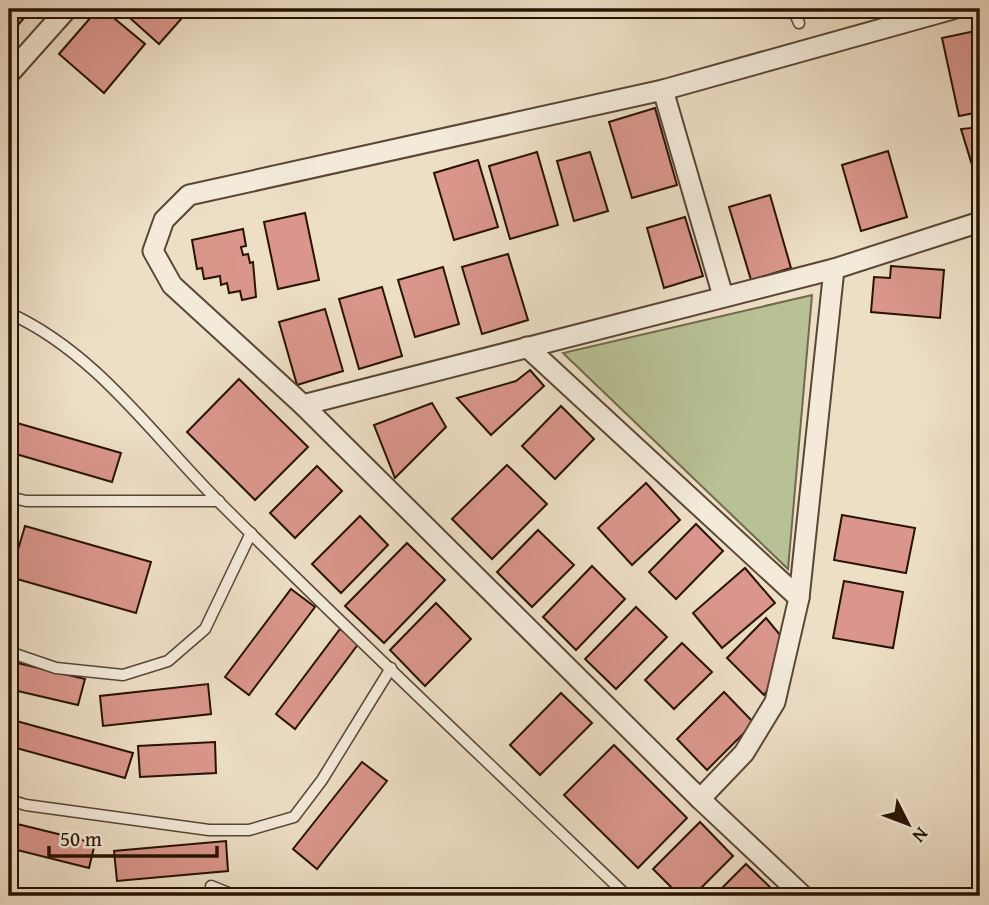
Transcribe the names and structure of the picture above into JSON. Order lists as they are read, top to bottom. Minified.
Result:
{"scale_bar":"50 m","north":"bottom right"}
